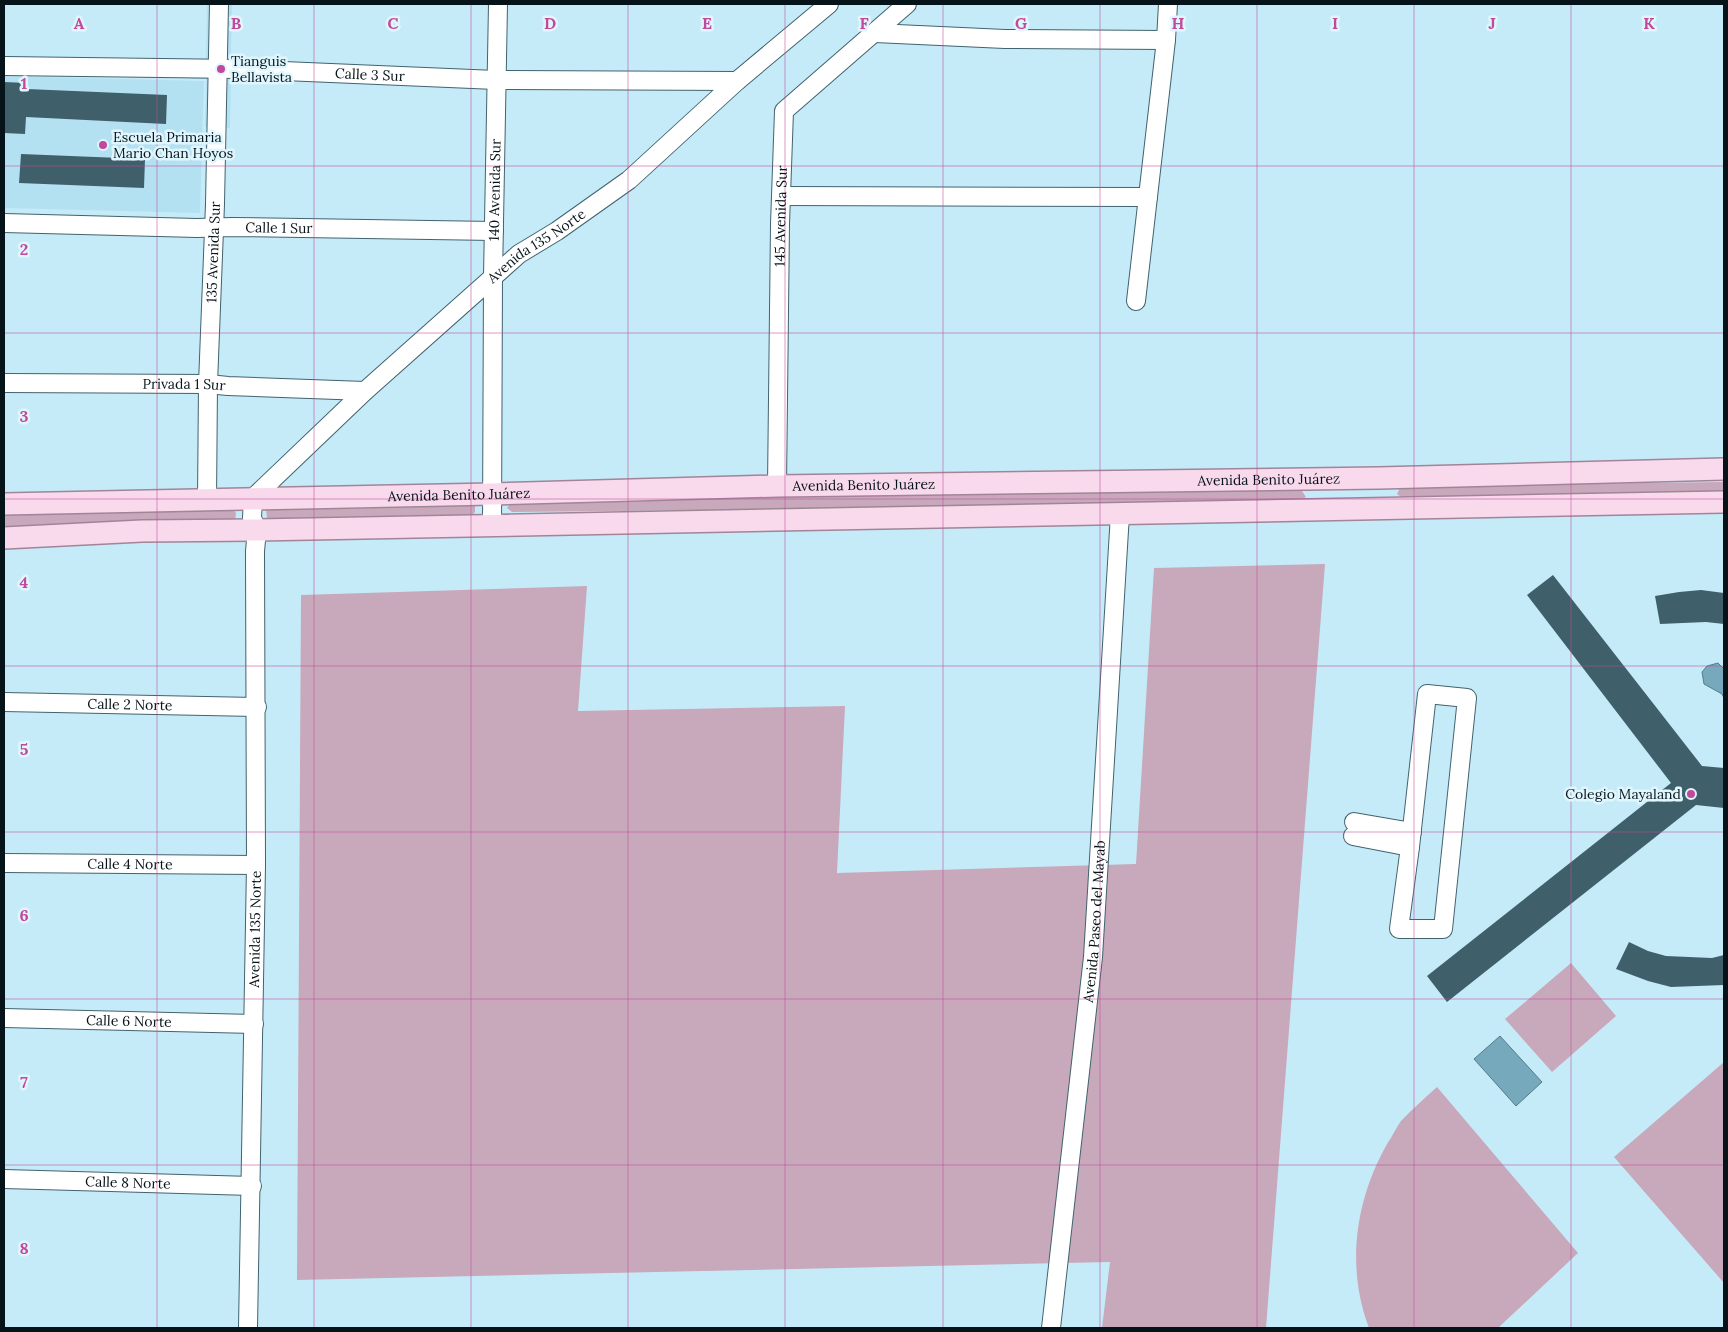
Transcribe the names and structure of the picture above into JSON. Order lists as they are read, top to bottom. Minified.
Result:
{"streets":{"main road":["Avenida Benito Juárez"],"street":["Calle 3 Sur","140 Avenida Sur","145 Avenida Sur","Calle 1 Sur","Avenida 135 Norte","135 Avenida Sur","Privada 1 Sur","Calle 2 Norte","Calle 4 Norte","Avenida Paseo del Mayab","Calle 6 Norte","Calle 8 Norte"]},"crossings":[["Calle 3 Sur","140 Avenida Sur"],["Calle 3 Sur","Avenida 135 Norte"],["Calle 3 Sur","135 Avenida Sur"],["140 Avenida Sur","Calle 1 Sur"],["140 Avenida Sur","Avenida 135 Norte"],["140 Avenida Sur","Avenida Benito Juárez"],["145 Avenida Sur","Avenida Benito Juárez"],["Calle 1 Sur","135 Avenida Sur"],["Avenida 135 Norte","Privada 1 Sur"],["Avenida 135 Norte","Avenida Benito Juárez"],["Avenida 135 Norte","Calle 2 Norte"],["Avenida 135 Norte","Calle 4 Norte"],["Avenida 135 Norte","Calle 6 Norte"],["Avenida 135 Norte","Calle 8 Norte"],["135 Avenida Sur","Privada 1 Sur"],["135 Avenida Sur","Avenida Benito Juárez"]],"places":["Tianguis Bellavista","Escuela Primaria Mario Chan Hoyos","Colegio Mayaland"],"grid":{"columns":["A","B","C","D","E","F","G","H","I","J","K"],"rows":["1","2","3","4","5","6","7","8"]}}
